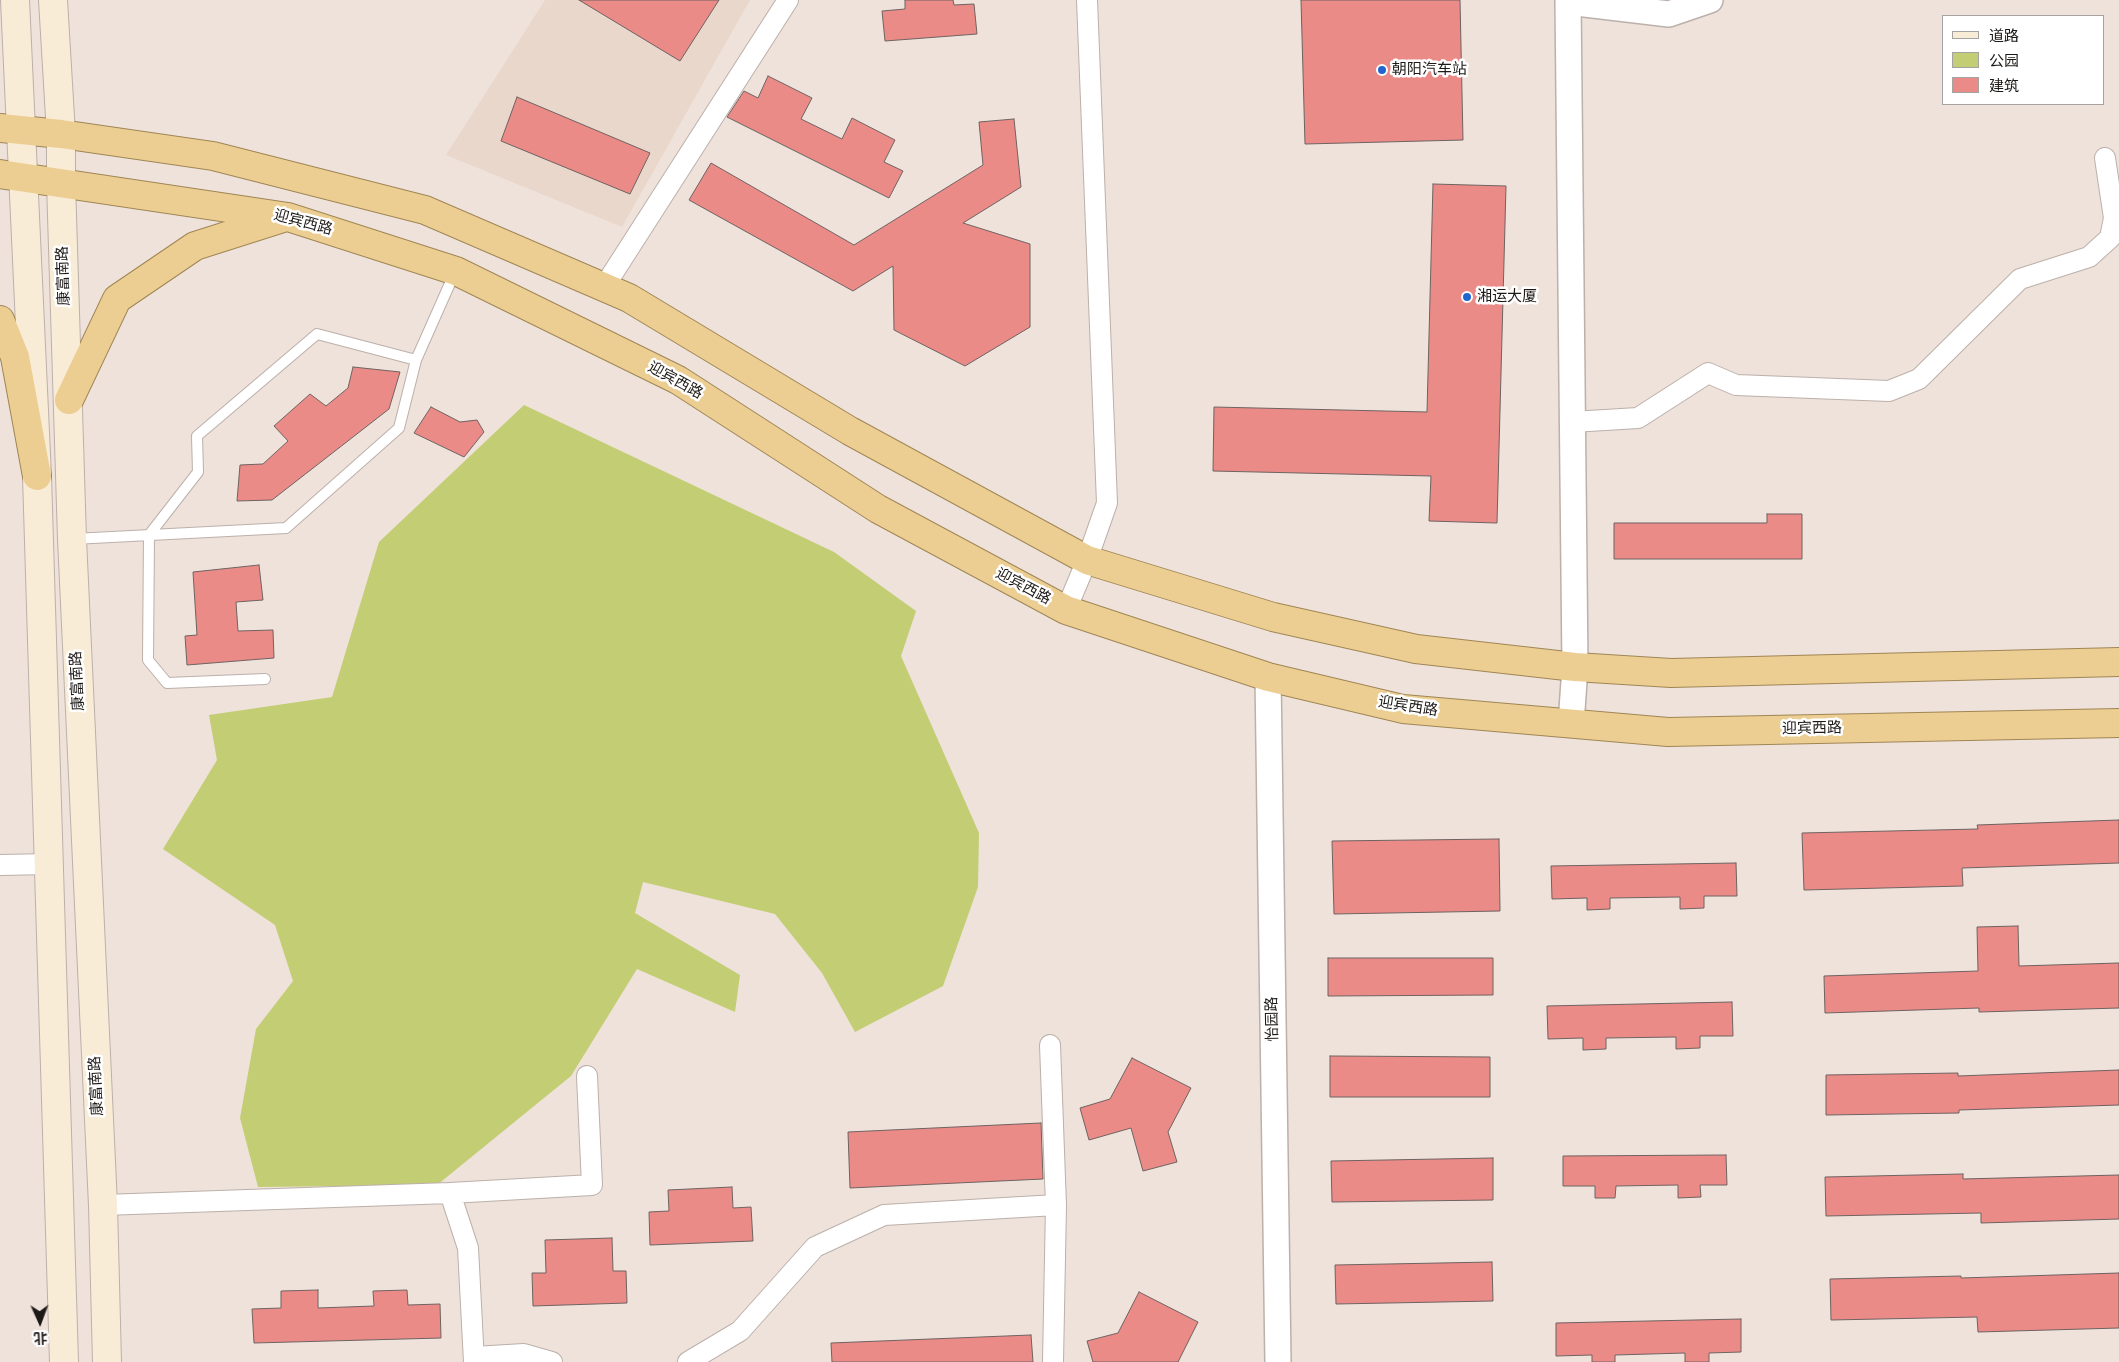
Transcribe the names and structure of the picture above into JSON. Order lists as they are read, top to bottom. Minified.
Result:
{"streets":{"highway":["迎宾西路"],"main road":["康富南路"],"street":["怡园路"]},"crossings":[["迎宾西路","康富南路"],["迎宾西路","怡园路"]],"places":["朝阳汽车站","湘运大厦"],"legend":["道路","公园","建筑"],"north":"bottom"}
